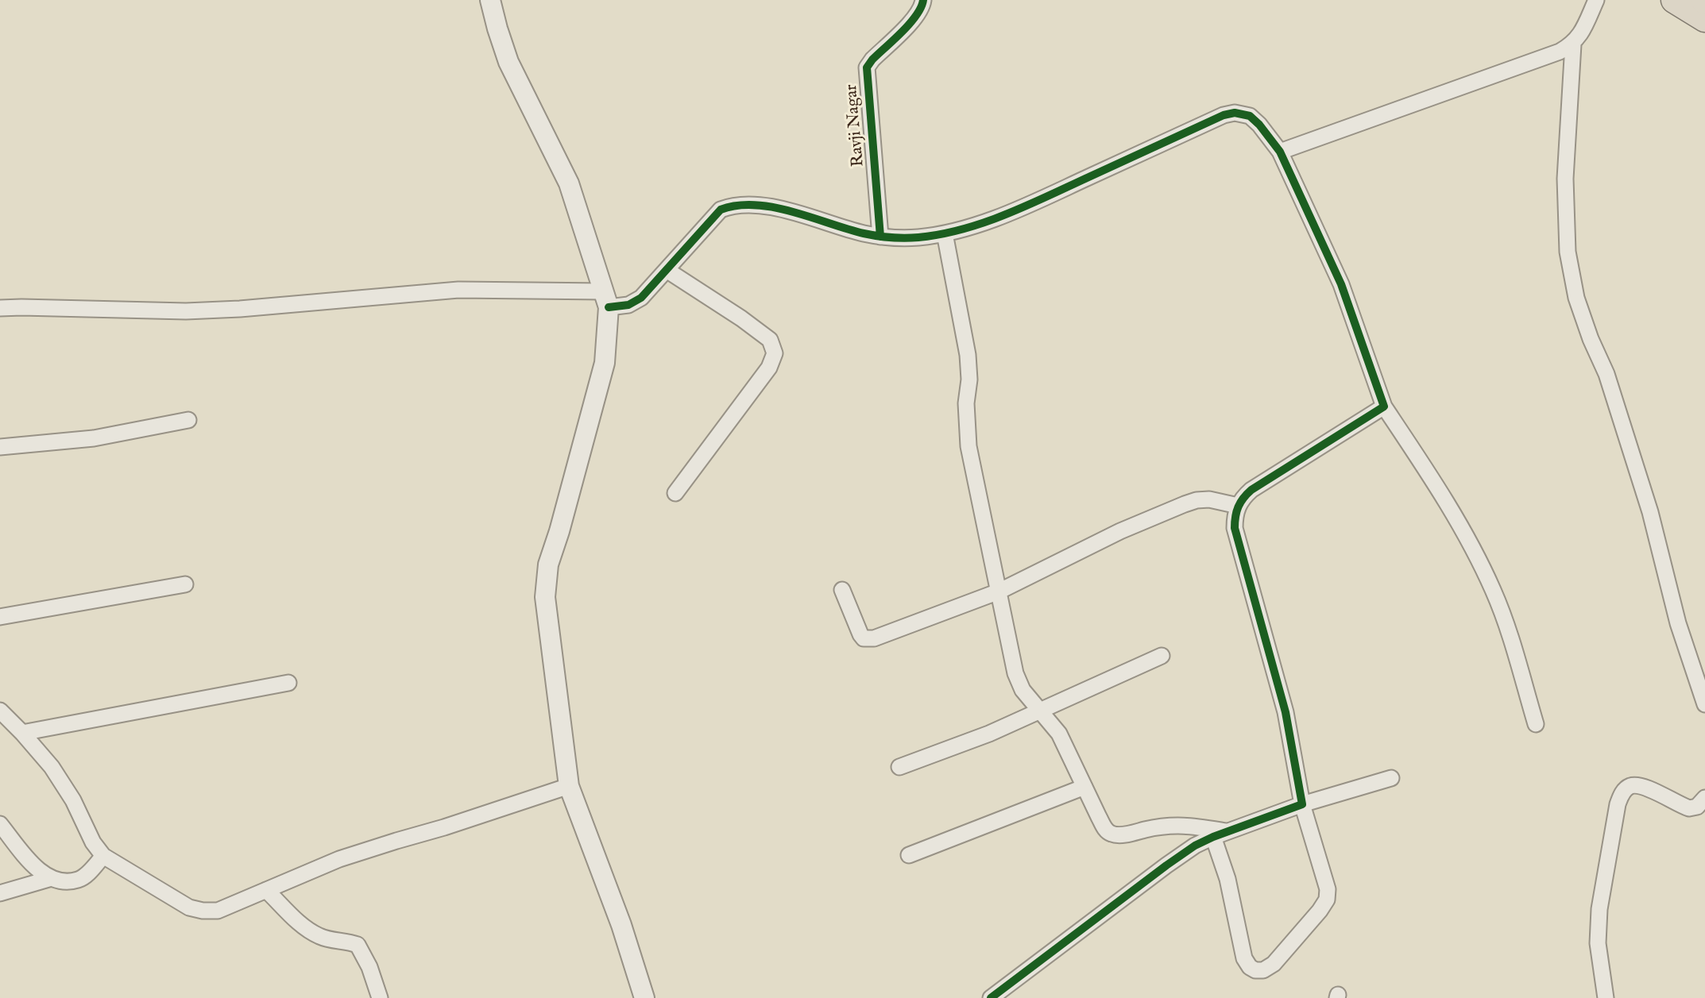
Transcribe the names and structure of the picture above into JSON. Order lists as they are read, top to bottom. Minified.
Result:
{"streets":{"street":["Ravji Nagar"]}}
